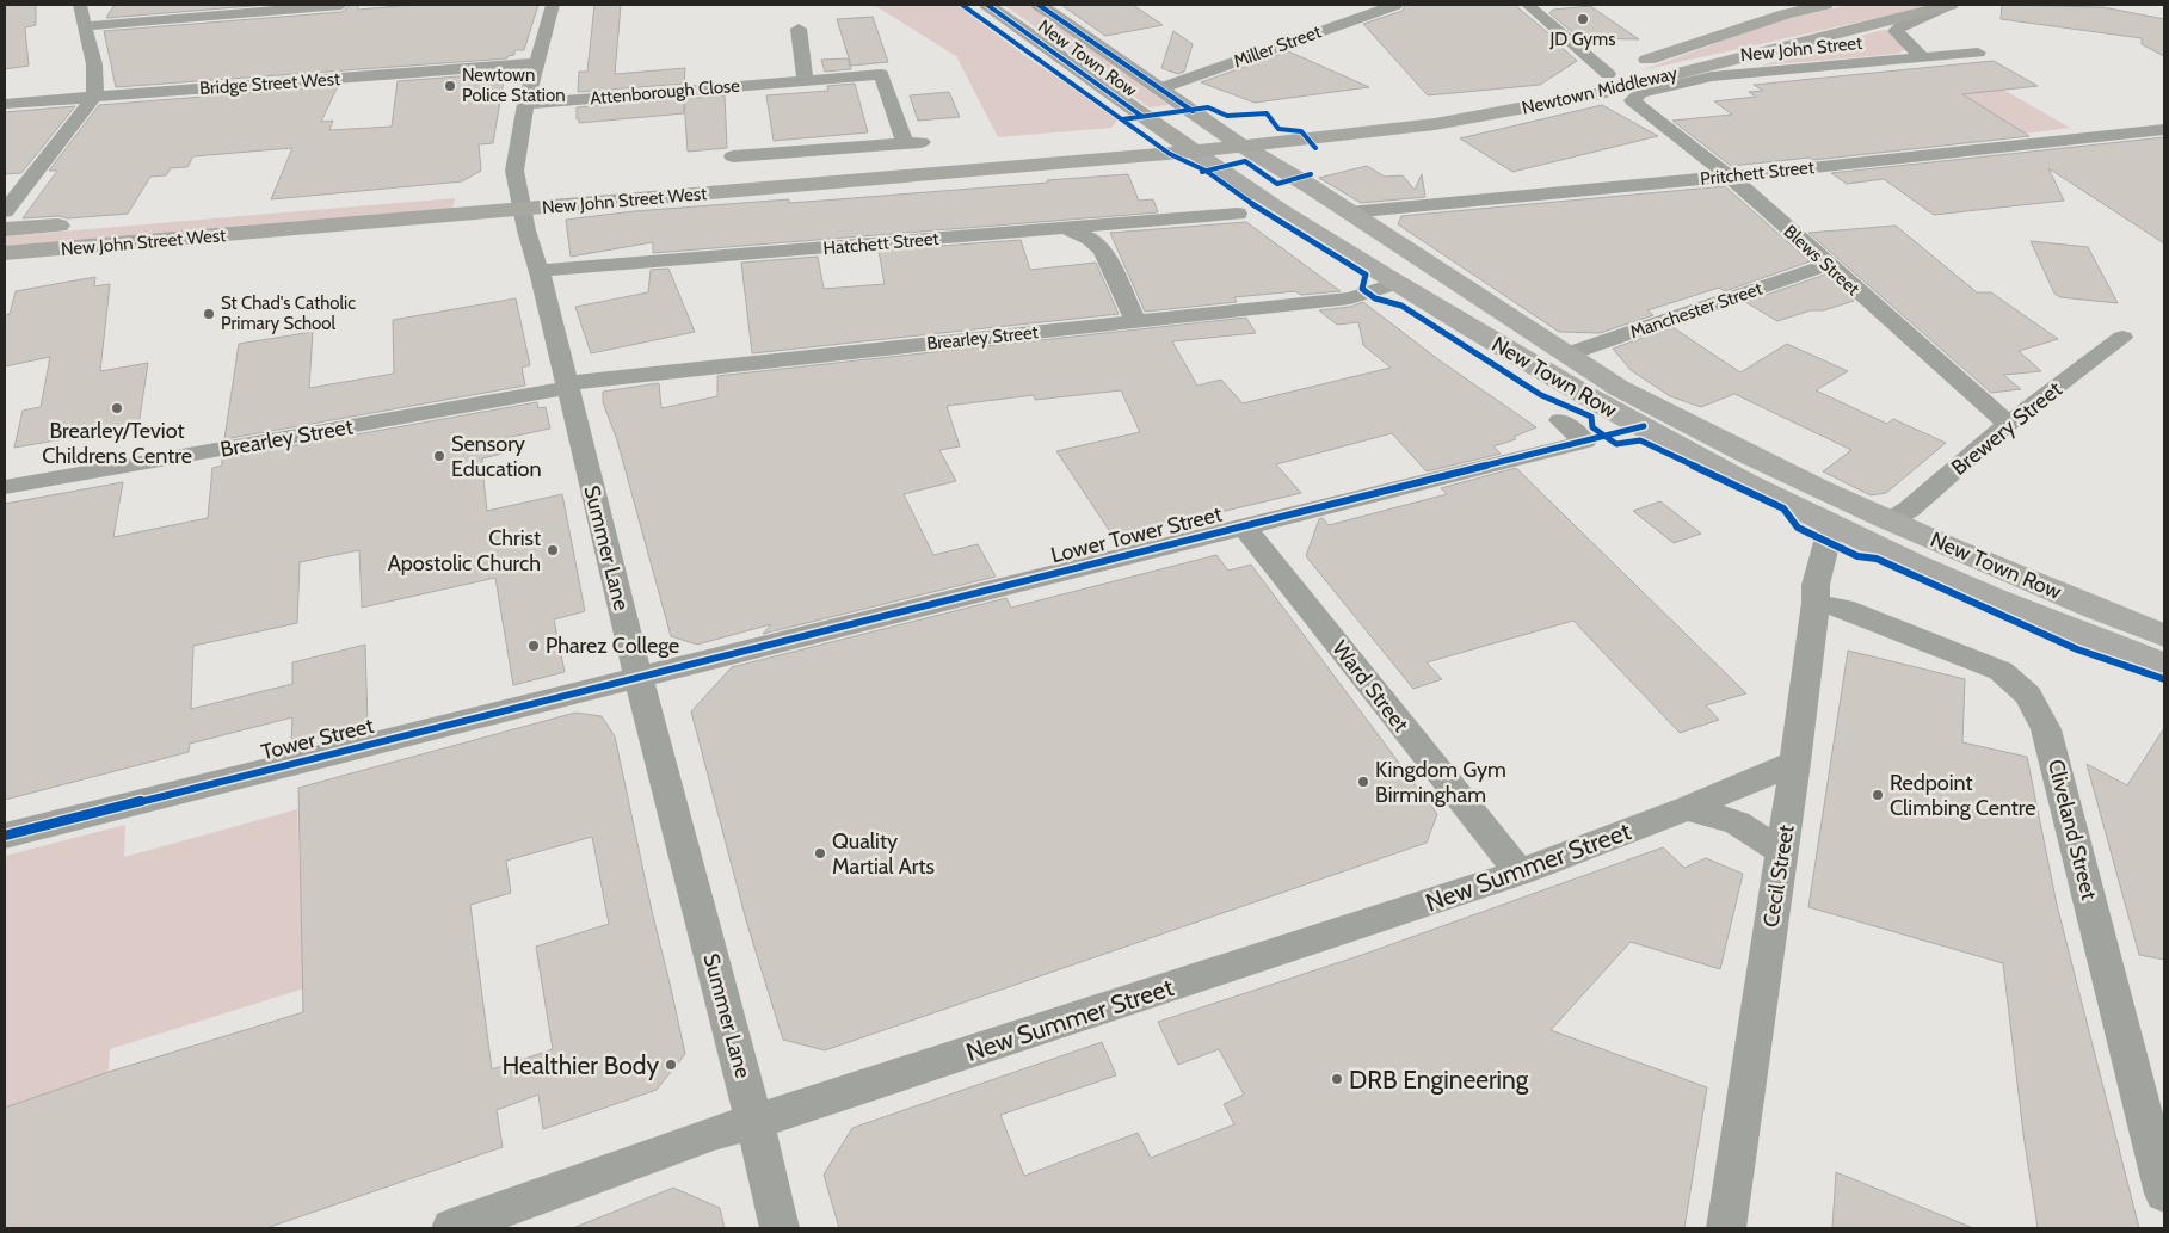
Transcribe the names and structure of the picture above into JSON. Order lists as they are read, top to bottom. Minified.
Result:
{"streets":{"highway":["New Town Row","Newtown Middleway","New John Street West"],"street":["Miller Street","New John Street","Bridge Street West","Attenborough Close","Pritchett Street","Hatchett Street","Blews Street","Manchester Street","Brearley Street","Brewery Street","Lower Tower Street","Summer Lane","Ward Street","Tower Street","Cliveland Street","New Summer Street","Cecil Street"]},"crossings":[["Miller Street","New Town Row"],["New John Street","Blews Street"],["New Town Row","Newtown Middleway"],["New Town Row","Pritchett Street"],["New Town Row","New John Street West"],["New Town Row","Manchester Street"],["New Town Row","Brearley Street"],["New Town Row","Brewery Street"],["New Town Row","Cecil Street"],["Bridge Street West","Summer Lane"],["Newtown Middleway","New John Street West"],["Attenborough Close","Summer Lane"],["Pritchett Street","Blews Street"],["New John Street West","Summer Lane"],["Hatchett Street","Summer Lane"],["Blews Street","Manchester Street"],["Blews Street","Brewery Street"],["Brearley Street","Summer Lane"],["Lower Tower Street","Summer Lane"],["Lower Tower Street","Ward Street"],["Lower Tower Street","Tower Street"],["Summer Lane","Tower Street"],["Summer Lane","New Summer Street"],["Ward Street","New Summer Street"],["Cliveland Street","Cecil Street"],["New Summer Street","Cecil Street"]],"places":["JD Gyms","Newtown Police Station","St Chad's Catholic Primary School","Brearley/Teviot Childrens Centre","Sensory Education","Christ Apostolic Church","Pharez College","Kingdom Gym Birmingham","Redpoint Climbing Centre","Quality Martial Arts","Healthier Body","DRB Engineering"]}
